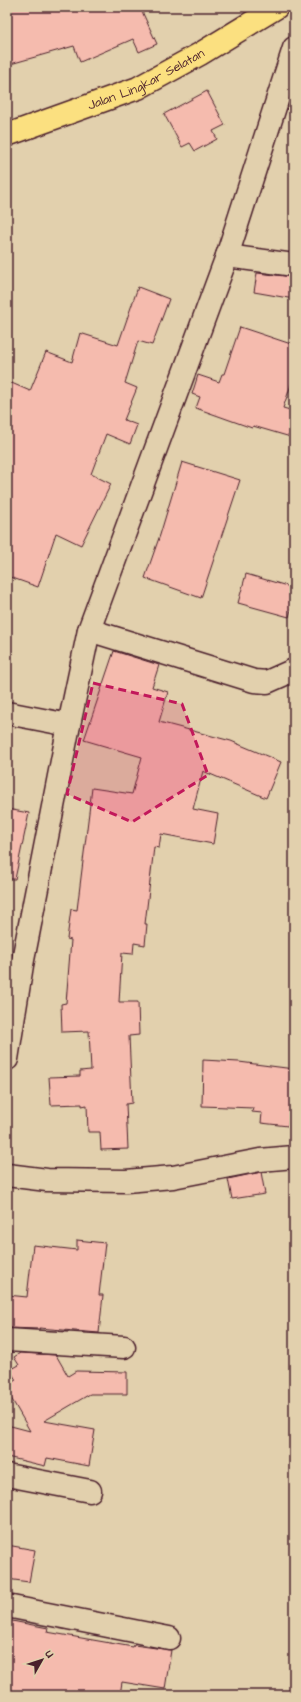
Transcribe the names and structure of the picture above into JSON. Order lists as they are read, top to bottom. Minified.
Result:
{"streets":{"highway":["Jalan Lingkar Selatan"]},"north":"top right"}
